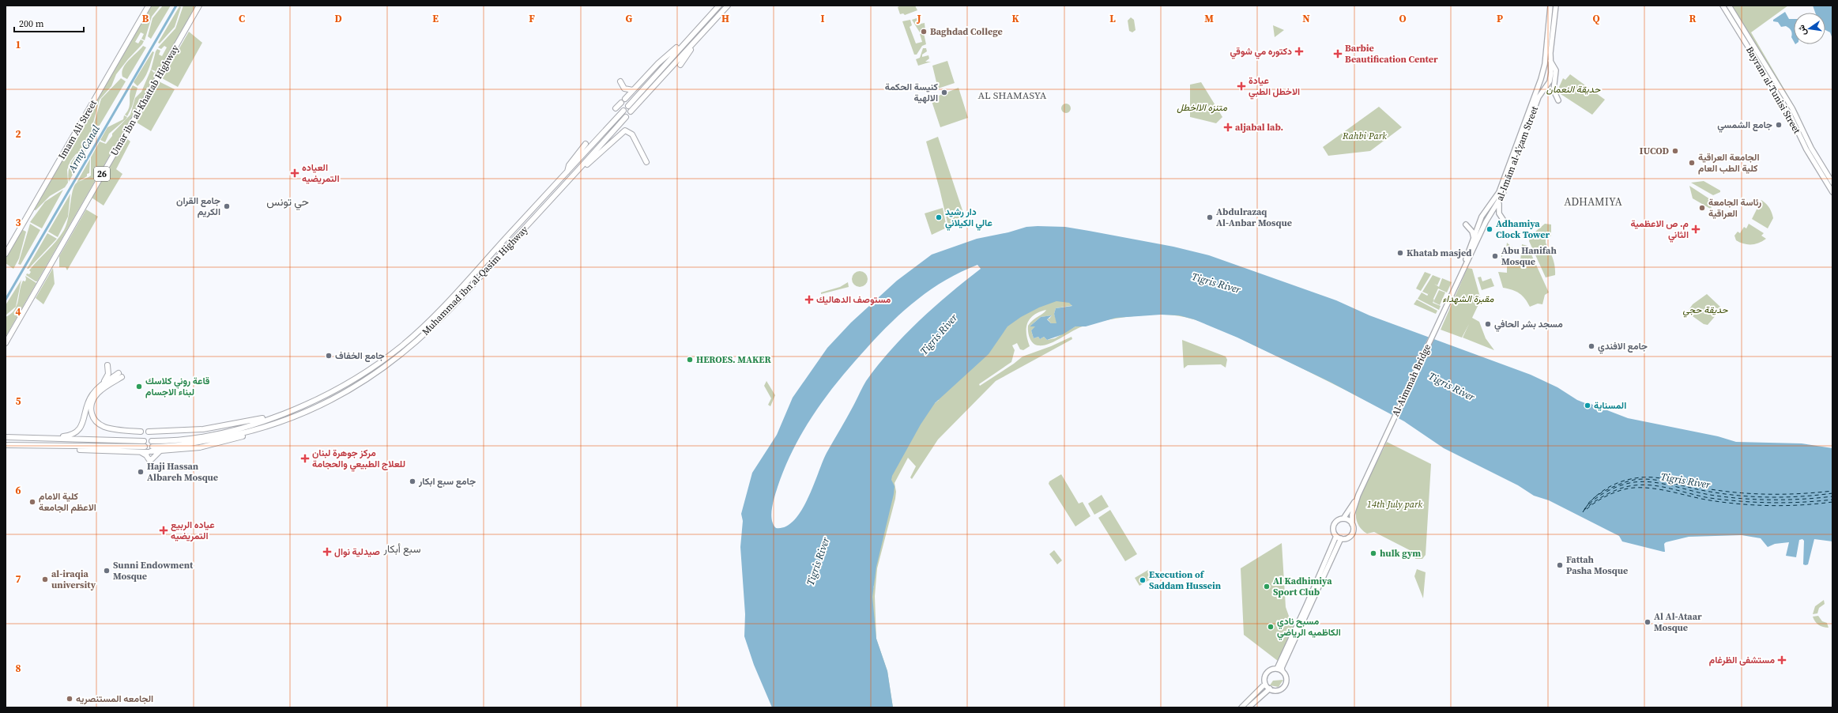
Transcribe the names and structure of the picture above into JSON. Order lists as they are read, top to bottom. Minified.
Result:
{"streets":{"highway":["Umar ibn al-Khattab Highway","Imam Ali Street","26","Muhammad ibn al-Qasim Highway"],"main road":["Bayram al-Tunisi Street","al-Imām al-Aʿẓam Street","Al-Aimmah Bridge"]},"crossings":[["al-Imām al-Aʿẓam Street","Al-Aimmah Bridge"]],"districts":["AL SHAMASYA","حي تونس","ADHAMIYA","سبع أبكار"],"water":["Army Canal","Tigris River"],"parks":["حديقة النعمان","متنزه الااخطل","Rahbi Park","مقبرة الشهداء","حديقة حجي","14th July park"],"places":{"other":["Baghdad College","كنيسة الحكمة الالهية","جامع الشمسي","IUCOD","الجامعة العراقية كلية الطب العام","جامع القران الكريم","رئاسة الجامعة العراقية","دار رشيد عالي الكيلاني","Abdulrazaq Al-Anbar Mosque","Adhamiya Clock Tower","Khatab masjed","Abu Hanifah Mosque","مسجد بشر الحافي","جامع الافندي","جامع الخفاف","HEROES. MAKER","قاعة روني كلاسك لبناء الاجسام","المسناية","Haji Hassan Albareh Mosque","جامع سبع ابكار","كلية الامام الاعظم الجامعة","hulk gym","Fattah Pasha Mosque","Sunni Endowment Mosque","al-iraqia university","Execution of Saddam Hussein","Al Kadhimiya Sport Club","Al Al-Ataar Mosque","مسبح نادي الكاظميه الرياضي","الجامعه المستنصريه"],"health":["دكتوره مي شوقي","Barbie Beautification Center","عيادة الاخطل الطبي","aljabal lab.","العياده التمريضيه","م. ص الاعظمية الثاني","مستوصف الدهاليك","مركز جوهرة لبنان للعلاج الطبيعي والحجامة","عياده الربيع التمريضيه","صيدلية نوال","مستشفى الظرغام"]},"scale_bar":"200 m","north":"left","grid":{"columns":["B","C","D","E","F","G","H","I","J","K","L","M","N","O","P","Q","R"],"rows":["1","2","3","4","5","6","7","8"]}}
